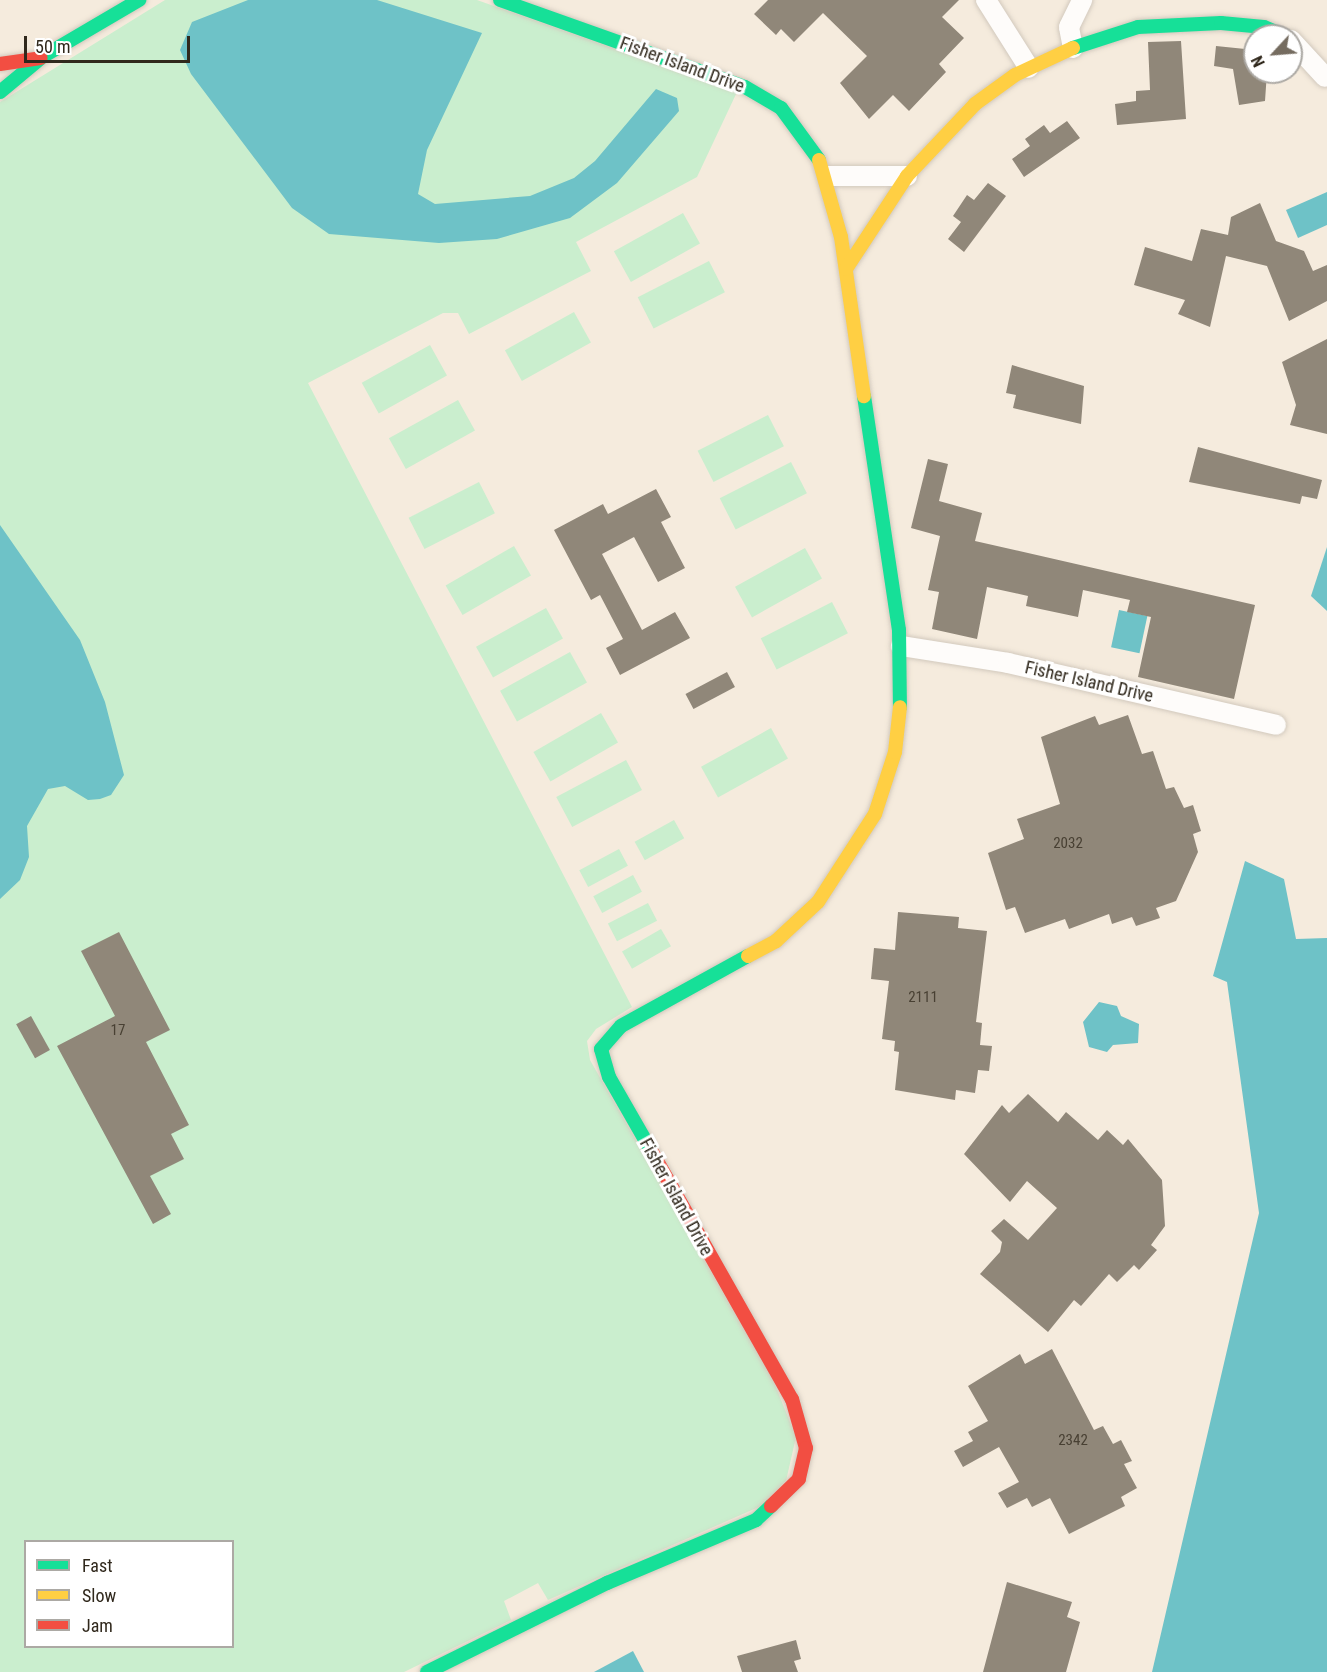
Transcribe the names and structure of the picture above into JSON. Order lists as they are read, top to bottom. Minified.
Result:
{"streets":{"street":["Fisher Island Drive"]},"house_numbers":["2032","2111","17","2342"],"legend":["Fast","Slow","Jam"],"scale_bar":"50 m","north":"bottom left"}
